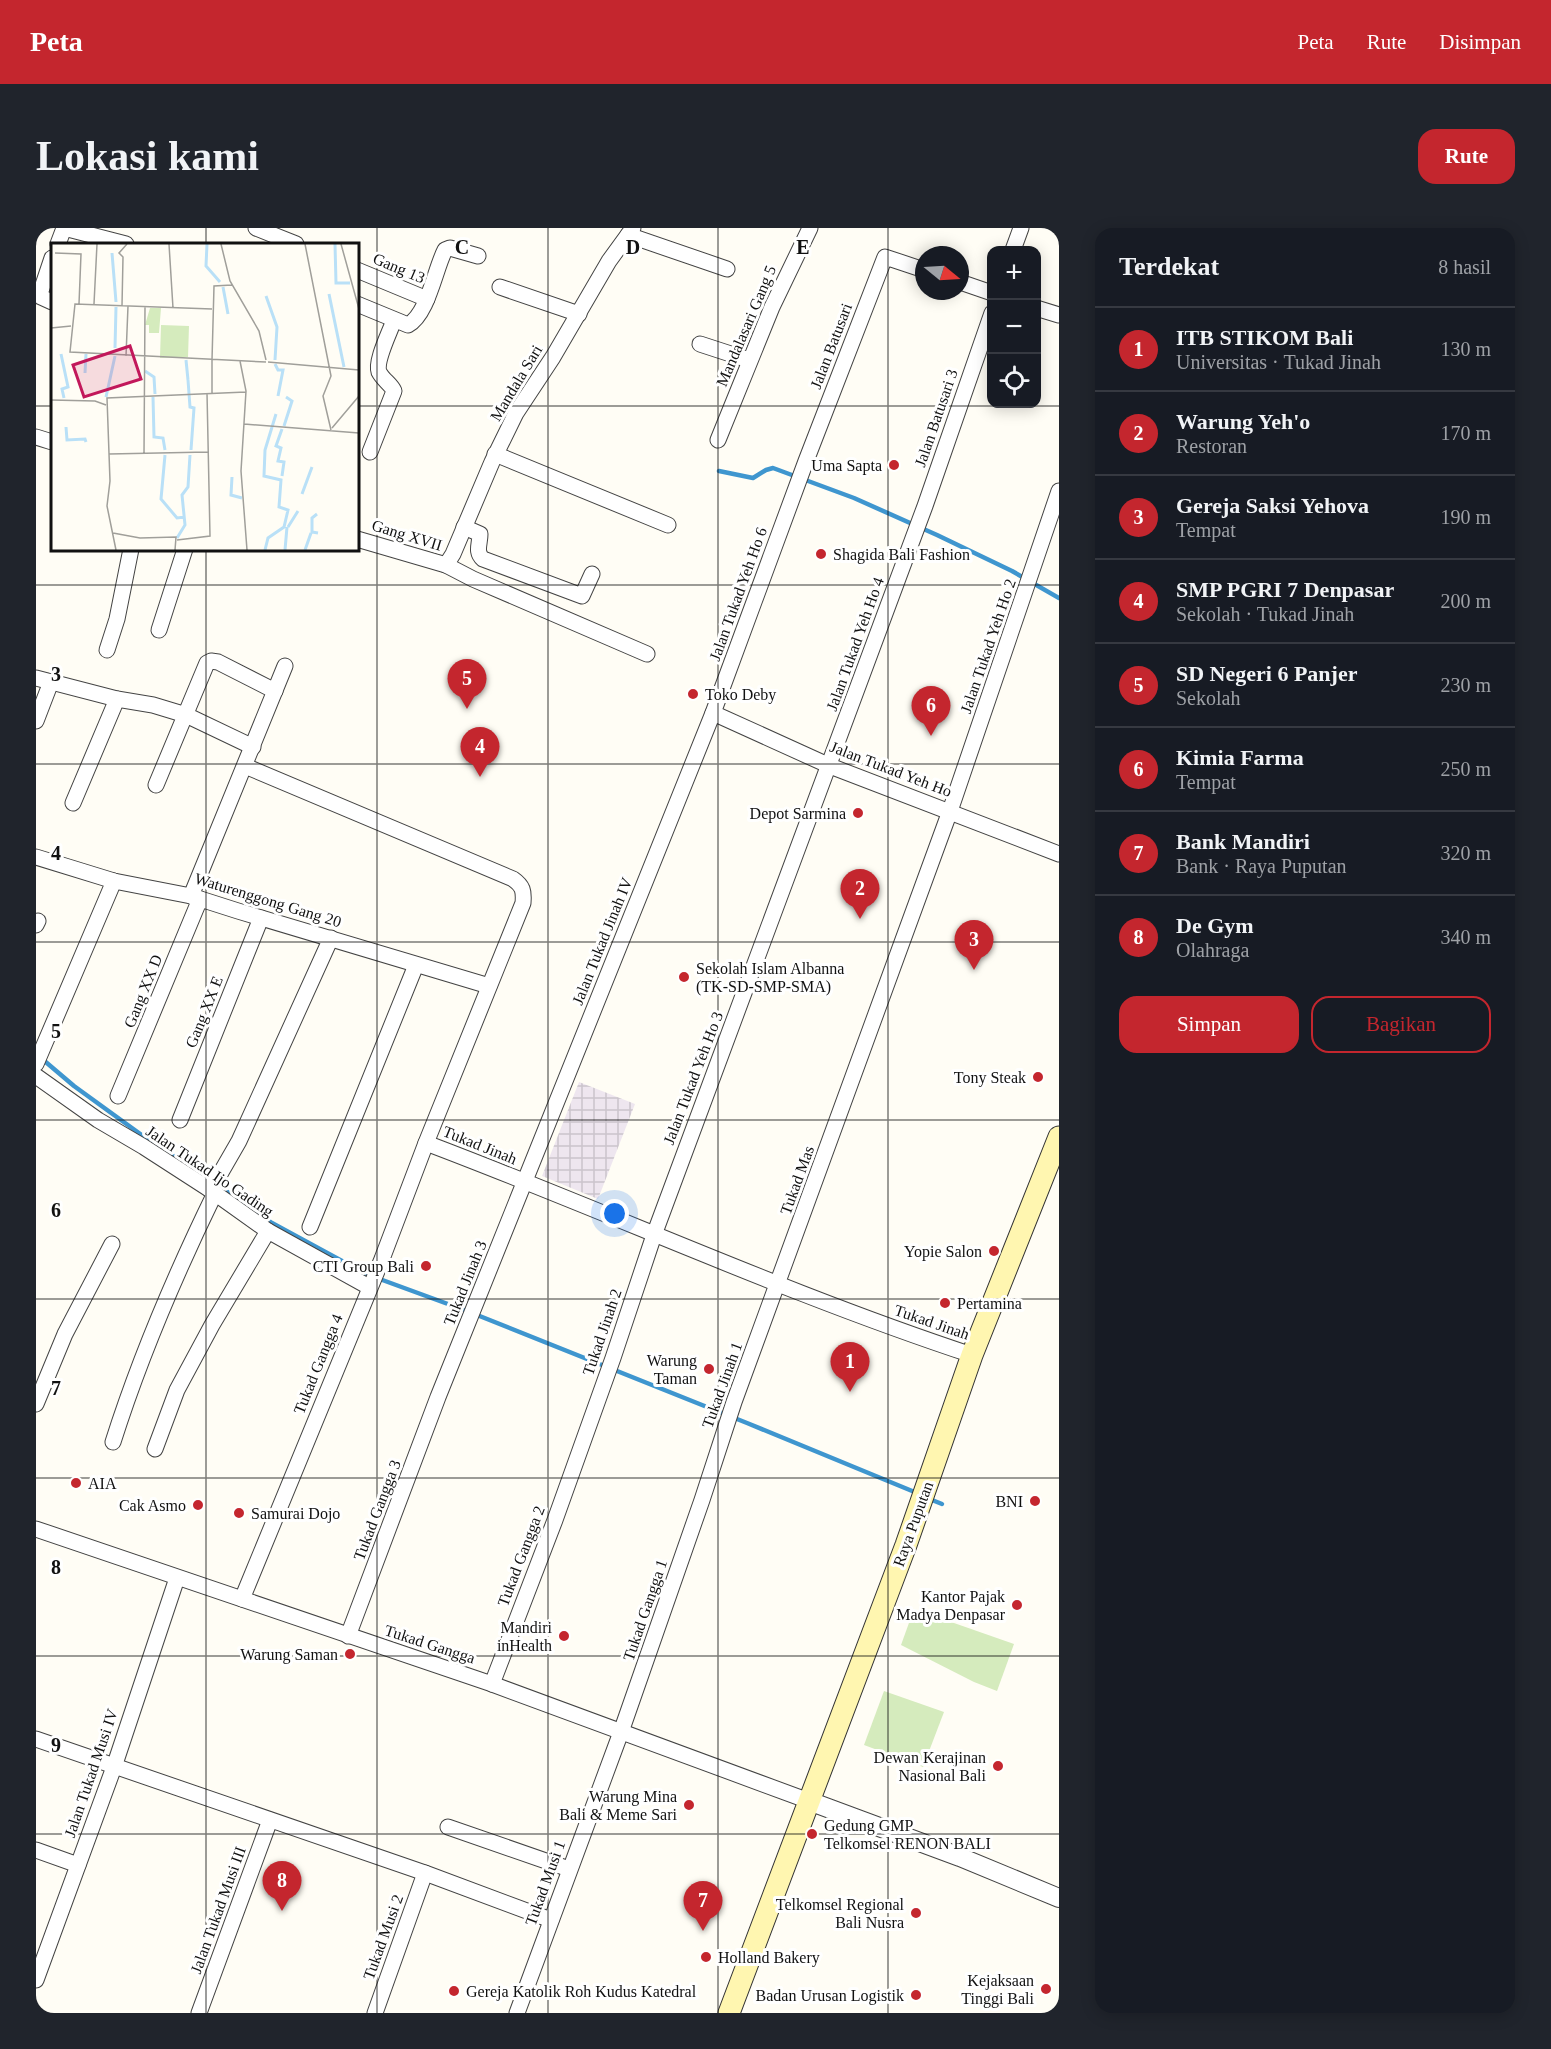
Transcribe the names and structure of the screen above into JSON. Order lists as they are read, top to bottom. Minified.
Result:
{"streets":{"main road":["Raya Puputan"],"street":["Gang 13","Mandalasari Gang 5","Jalan Batusari","Mandala Sari","Jalan Batusari 3","Gang XVII","Jalan Tukad Yeh Ho 6","Jalan Tukad Yeh Ho 4","Jalan Tukad Yeh Ho 2","Jalan Tukad Yeh Ho","Waturenggong Gang 20","Jalan Tukad Jinah IV","Gang XX D","Gang XX E","Jalan Tukad Yeh Ho 3","Tukad Jinah","Jalan Tukad Ijo Gading","Tukad Mas","Tukad Jinah 3","Tukad Jinah 2","Tukad Gangga 4","Tukad Jinah 1","Tukad Gangga 3","Tukad Gangga 2","Tukad Gangga 1","Tukad Gangga","Jalan Tukad Musi IV","Tukad Musi 1","Jalan Tukad Musi III","Tukad Musi 2"]},"crossings":[["Jalan Batusari","Jalan Tukad Yeh Ho 6"],["Mandala Sari","Gang XVII"],["Jalan Batusari 3","Jalan Tukad Yeh Ho 4"],["Jalan Tukad Yeh Ho 6","Jalan Tukad Yeh Ho"],["Jalan Tukad Yeh Ho 6","Jalan Tukad Jinah IV"],["Jalan Tukad Yeh Ho 4","Jalan Tukad Yeh Ho"],["Jalan Tukad Yeh Ho 4","Jalan Tukad Yeh Ho 3"],["Jalan Tukad Yeh Ho 2","Jalan Tukad Yeh Ho"],["Jalan Tukad Yeh Ho 2","Tukad Mas"],["Jalan Tukad Yeh Ho","Jalan Tukad Jinah IV"],["Jalan Tukad Yeh Ho","Jalan Tukad Yeh Ho 3"],["Waturenggong Gang 20","Gang XX D"],["Waturenggong Gang 20","Gang XX E"],["Waturenggong Gang 20","Tukad Jinah"],["Jalan Tukad Jinah IV","Tukad Jinah"],["Jalan Tukad Jinah IV","Tukad Jinah 3"],["Gang XX D","Tukad Jinah"],["Jalan Tukad Yeh Ho 3","Tukad Jinah"],["Jalan Tukad Yeh Ho 3","Tukad Jinah 2"],["Tukad Jinah","Tukad Mas"],["Tukad Jinah","Tukad Jinah 3"],["Tukad Jinah","Tukad Jinah 2"],["Tukad Jinah","Tukad Gangga 4"],["Tukad Jinah","Tukad Jinah 1"],["Tukad Jinah","Raya Puputan"],["Jalan Tukad Ijo Gading","Tukad Gangga 4"],["Tukad Mas","Tukad Jinah 1"],["Tukad Jinah 3","Tukad Gangga 3"],["Tukad Jinah 2","Tukad Gangga 2"],["Tukad Gangga 4","Tukad Gangga"],["Tukad Jinah 1","Tukad Gangga 1"],["Tukad Gangga 3","Tukad Gangga"],["Raya Puputan","Tukad Gangga"],["Tukad Gangga 2","Tukad Gangga"],["Tukad Gangga 1","Tukad Gangga"],["Tukad Gangga 1","Tukad Musi 1"],["Tukad Gangga","Jalan Tukad Musi IV"],["Tukad Gangga","Tukad Musi 1"]],"places":["Uma Sapta","Shagida Bali Fashion","Toko Deby","Depot Sarmina","Sekolah Islam Albanna (TK-SD-SMP-SMA)","Tony Steak","Yopie Salon","CTI Group Bali","Pertamina","Warung Taman","AIA","BNI","Cak Asmo","Samurai Dojo","Kantor Pajak Madya Denpasar","Mandiri inHealth","Warung Saman","Dewan Kerajinan Nasional Bali","Warung Mina Bali & Meme Sari","Gedung GMP Telkomsel RENON BALI","Telkomsel Regional Bali Nusra","Holland Bakery","Kejaksaan Tinggi Bali","Gereja Katolik Roh Kudus Katedral","Badan Urusan Logistik"],"north":"right","page":{"header":"Peta","nav":["Peta","Rute","Disimpan"],"buttons":["Rute",["Simpan","Bagikan"]],"title":"Lokasi kami","heading":["Terdekat","8 hasil"],"map_buttons":["+","−"],"list":[{"mark":"1","name":"ITB STIKOM Bali","note":"Universitas · Tukad Jinah","value":"130 m"},{"mark":"2","name":"Warung Yeh'o","note":"Restoran","value":"170 m"},{"mark":"3","name":"Gereja Saksi Yehova","note":"Tempat","value":"190 m"},{"mark":"4","name":"SMP PGRI 7 Denpasar","note":"Sekolah · Tukad Jinah","value":"200 m"},{"mark":"5","name":"SD Negeri 6 Panjer","note":"Sekolah","value":"230 m"},{"mark":"6","name":"Kimia Farma","note":"Tempat","value":"250 m"},{"mark":"7","name":"Bank Mandiri","note":"Bank · Raya Puputan","value":"320 m"},{"mark":"8","name":"De Gym","note":"Olahraga","value":"340 m"}],"pins":["5","6","4","2","3","1","8","7"]},"grid":{"columns":["C","D","E"],"rows":["3","4","5","6","7","8","9"]}}
